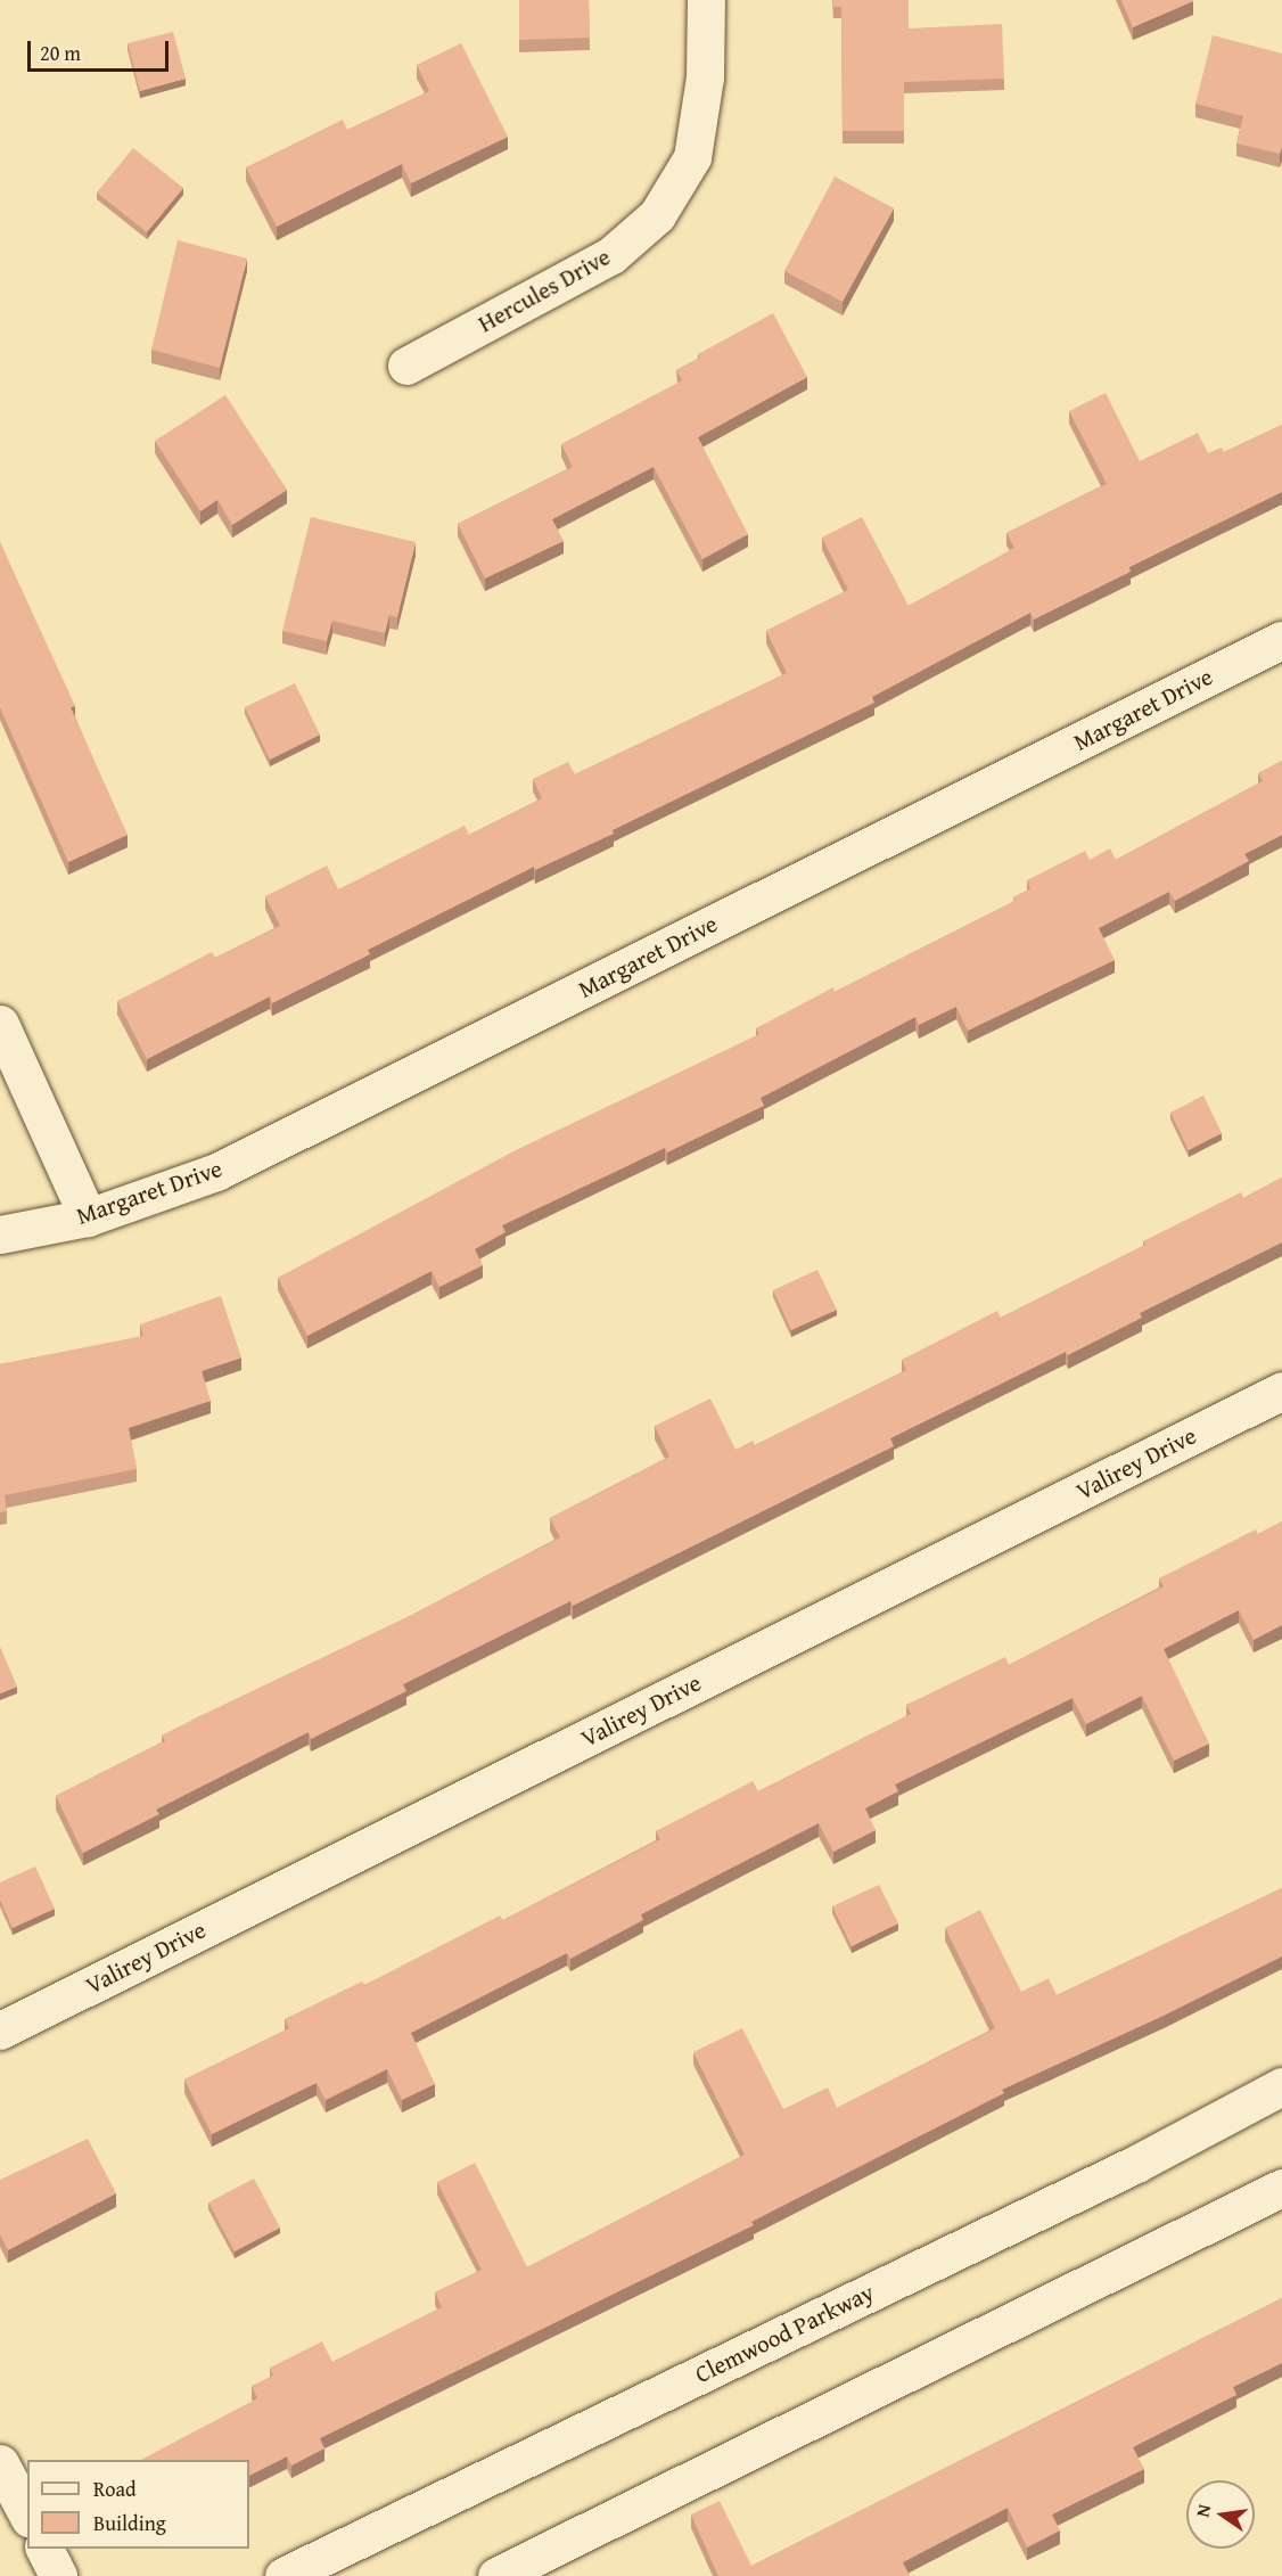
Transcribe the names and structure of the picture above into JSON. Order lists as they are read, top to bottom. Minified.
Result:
{"streets":{"street":["Hercules Drive","Margaret Drive","Valirey Drive","Clemwood Parkway"]},"legend":["Road","Building"],"scale_bar":"20 m","north":"left"}
